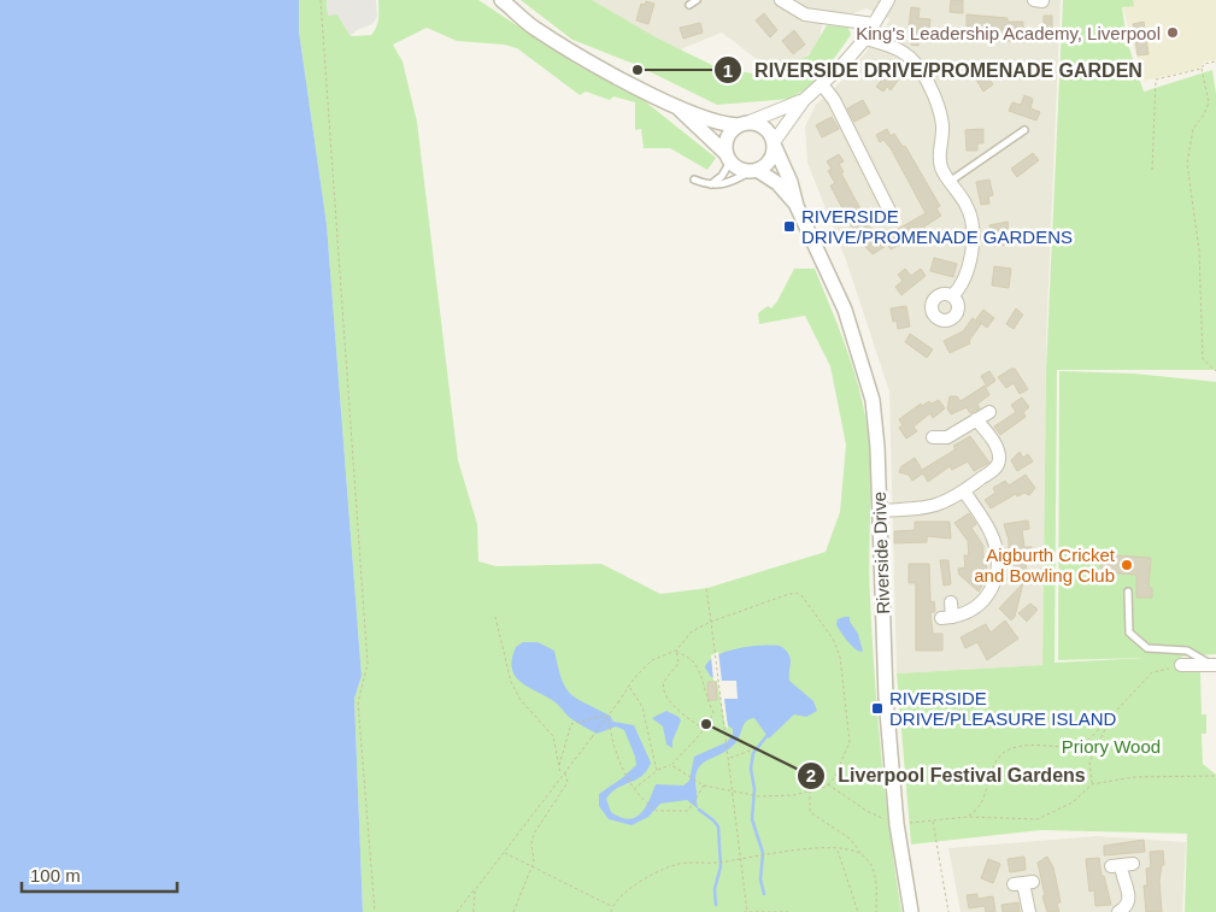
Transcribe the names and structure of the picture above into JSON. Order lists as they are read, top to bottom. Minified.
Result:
{"streets":{"street":["Riverside Drive"]},"parks":["Priory Wood"],"places":{"other":["King's Leadership Academy, Liverpool","RIVERSIDE DRIVE/PROMENADE GARDEN","Aigburth Cricket and Bowling Club","Liverpool Festival Gardens"],"transit":["RIVERSIDE DRIVE/PROMENADE GARDENS","RIVERSIDE DRIVE/PLEASURE ISLAND"]},"scale_bar":"100 m"}
